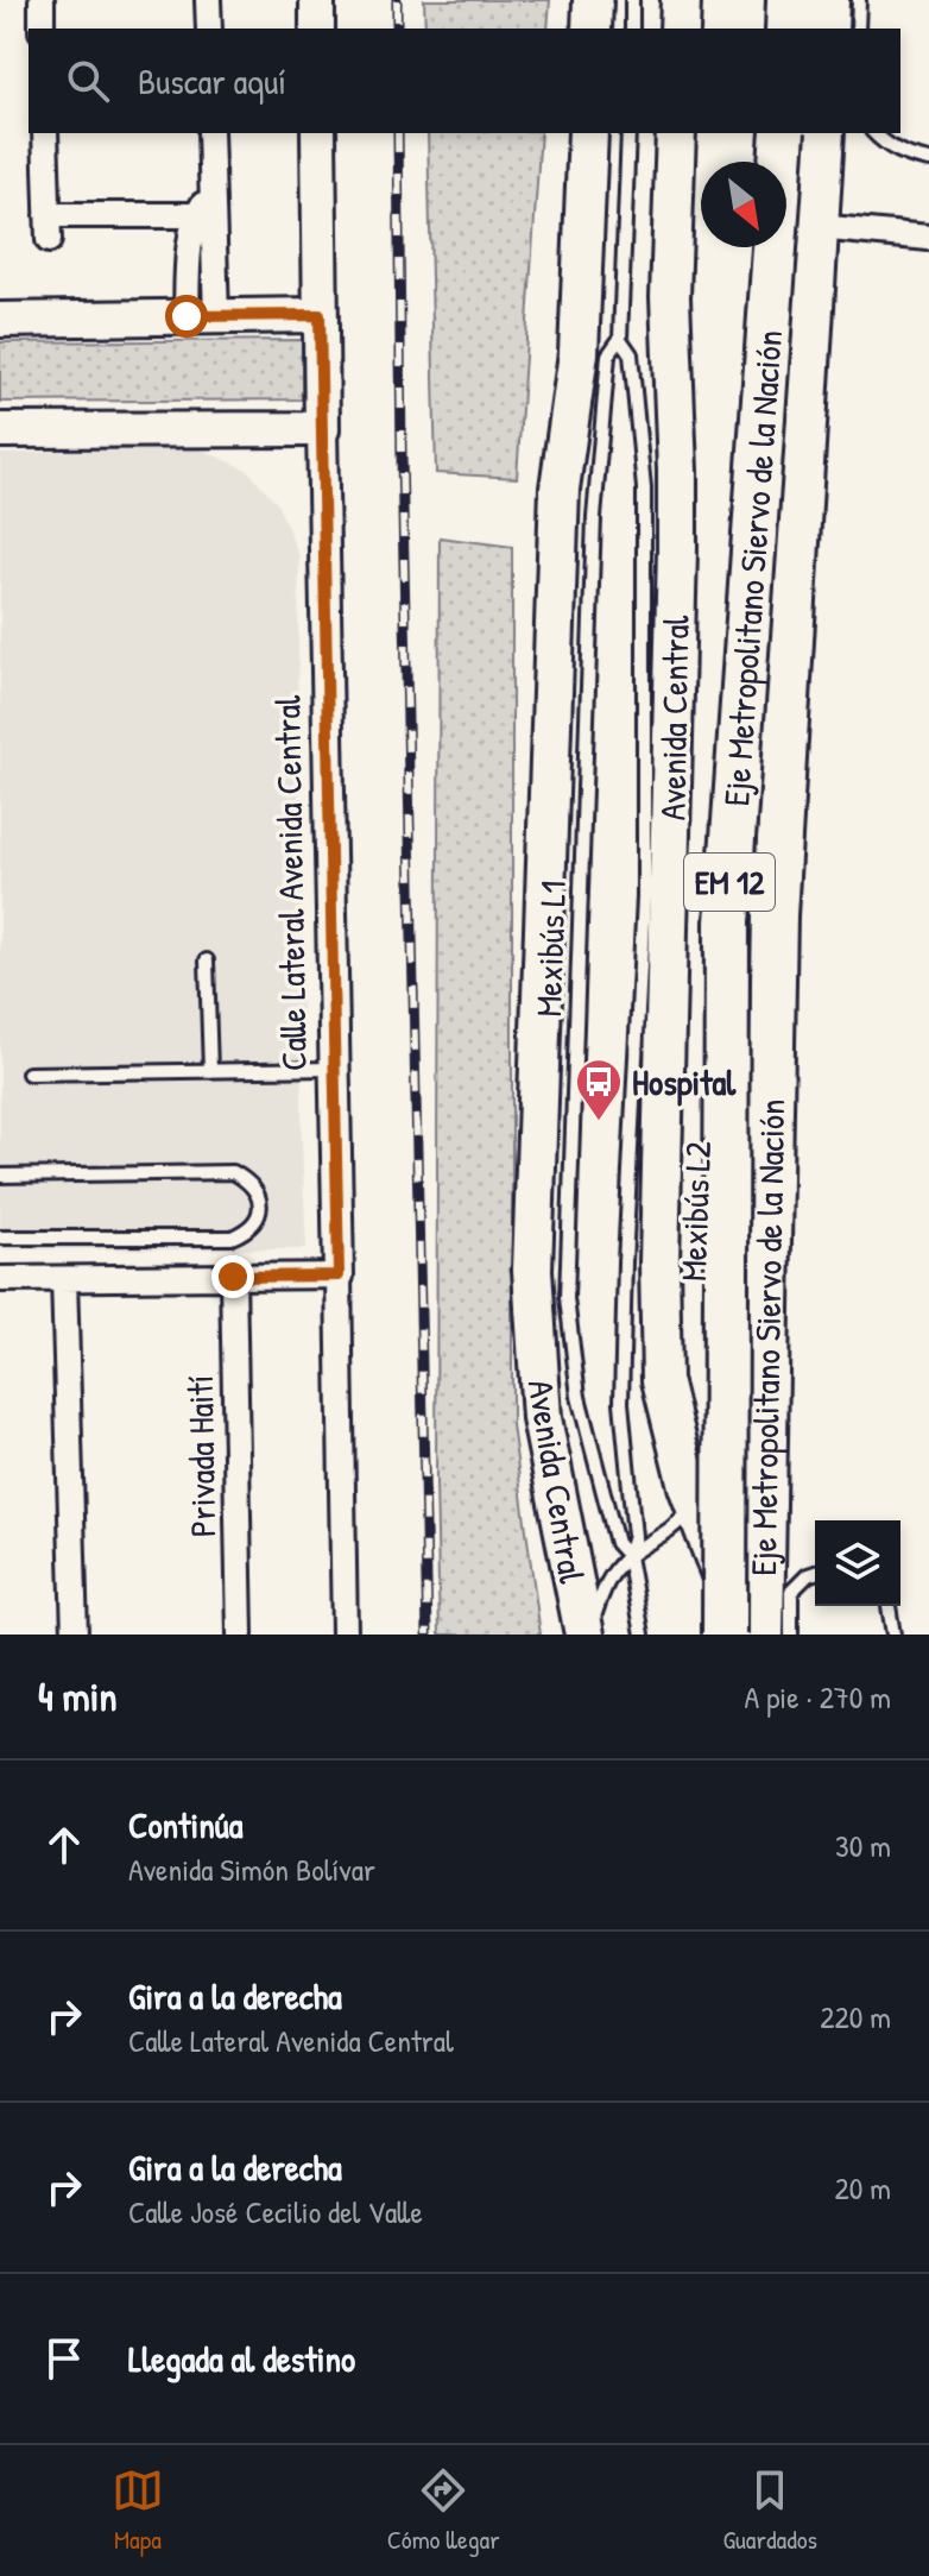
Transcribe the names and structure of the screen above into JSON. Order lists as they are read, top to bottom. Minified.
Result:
{"streets":{"highway":["Eje Metropolitano Siervo de la Nación","Avenida Central","EM 12"],"main road":["Calle Lateral Avenida Central"],"street":["Privada Haití"],"lane":["Mexibús L1","Mexibús L2"]},"places":{"bus stop":["Hospital"]},"north":"bottom right","page":{"search":"Buscar aquí","heading":["4 min","A pie · 270 m"],"list":[["Continúa","Avenida Simón Bolívar","30 m"],["Gira a la derecha","Calle Lateral Avenida Central","220 m"],["Gira a la derecha","Calle José Cecilio del Valle","20 m"],"Llegada al destino"],"nav":["Mapa","Cómo llegar","Guardados"]}}
